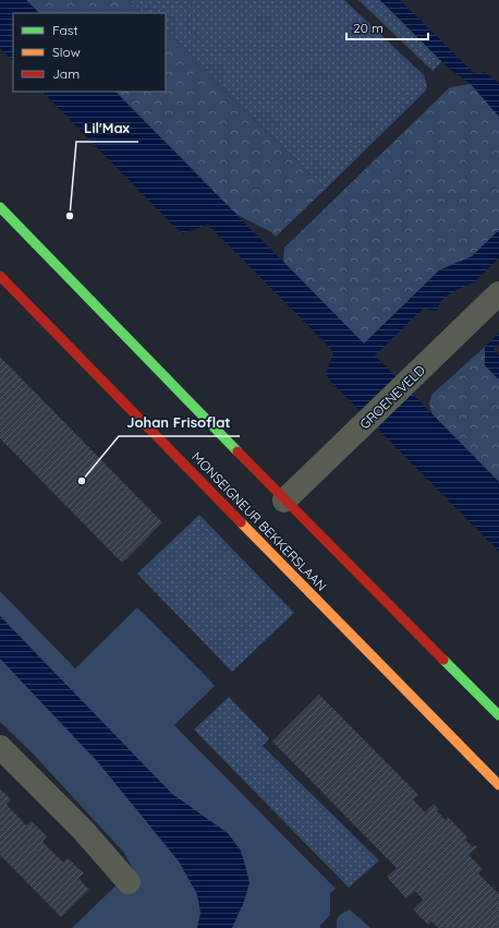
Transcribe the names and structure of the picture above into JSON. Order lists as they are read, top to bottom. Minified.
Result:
{"streets":{"street":["GROENEVELD","MONSEIGNEUR BEKKERSLAAN"]},"places":["Lil'Max","Johan Frisoflat"],"legend":["Fast","Slow","Jam"],"scale_bar":"20 m"}
